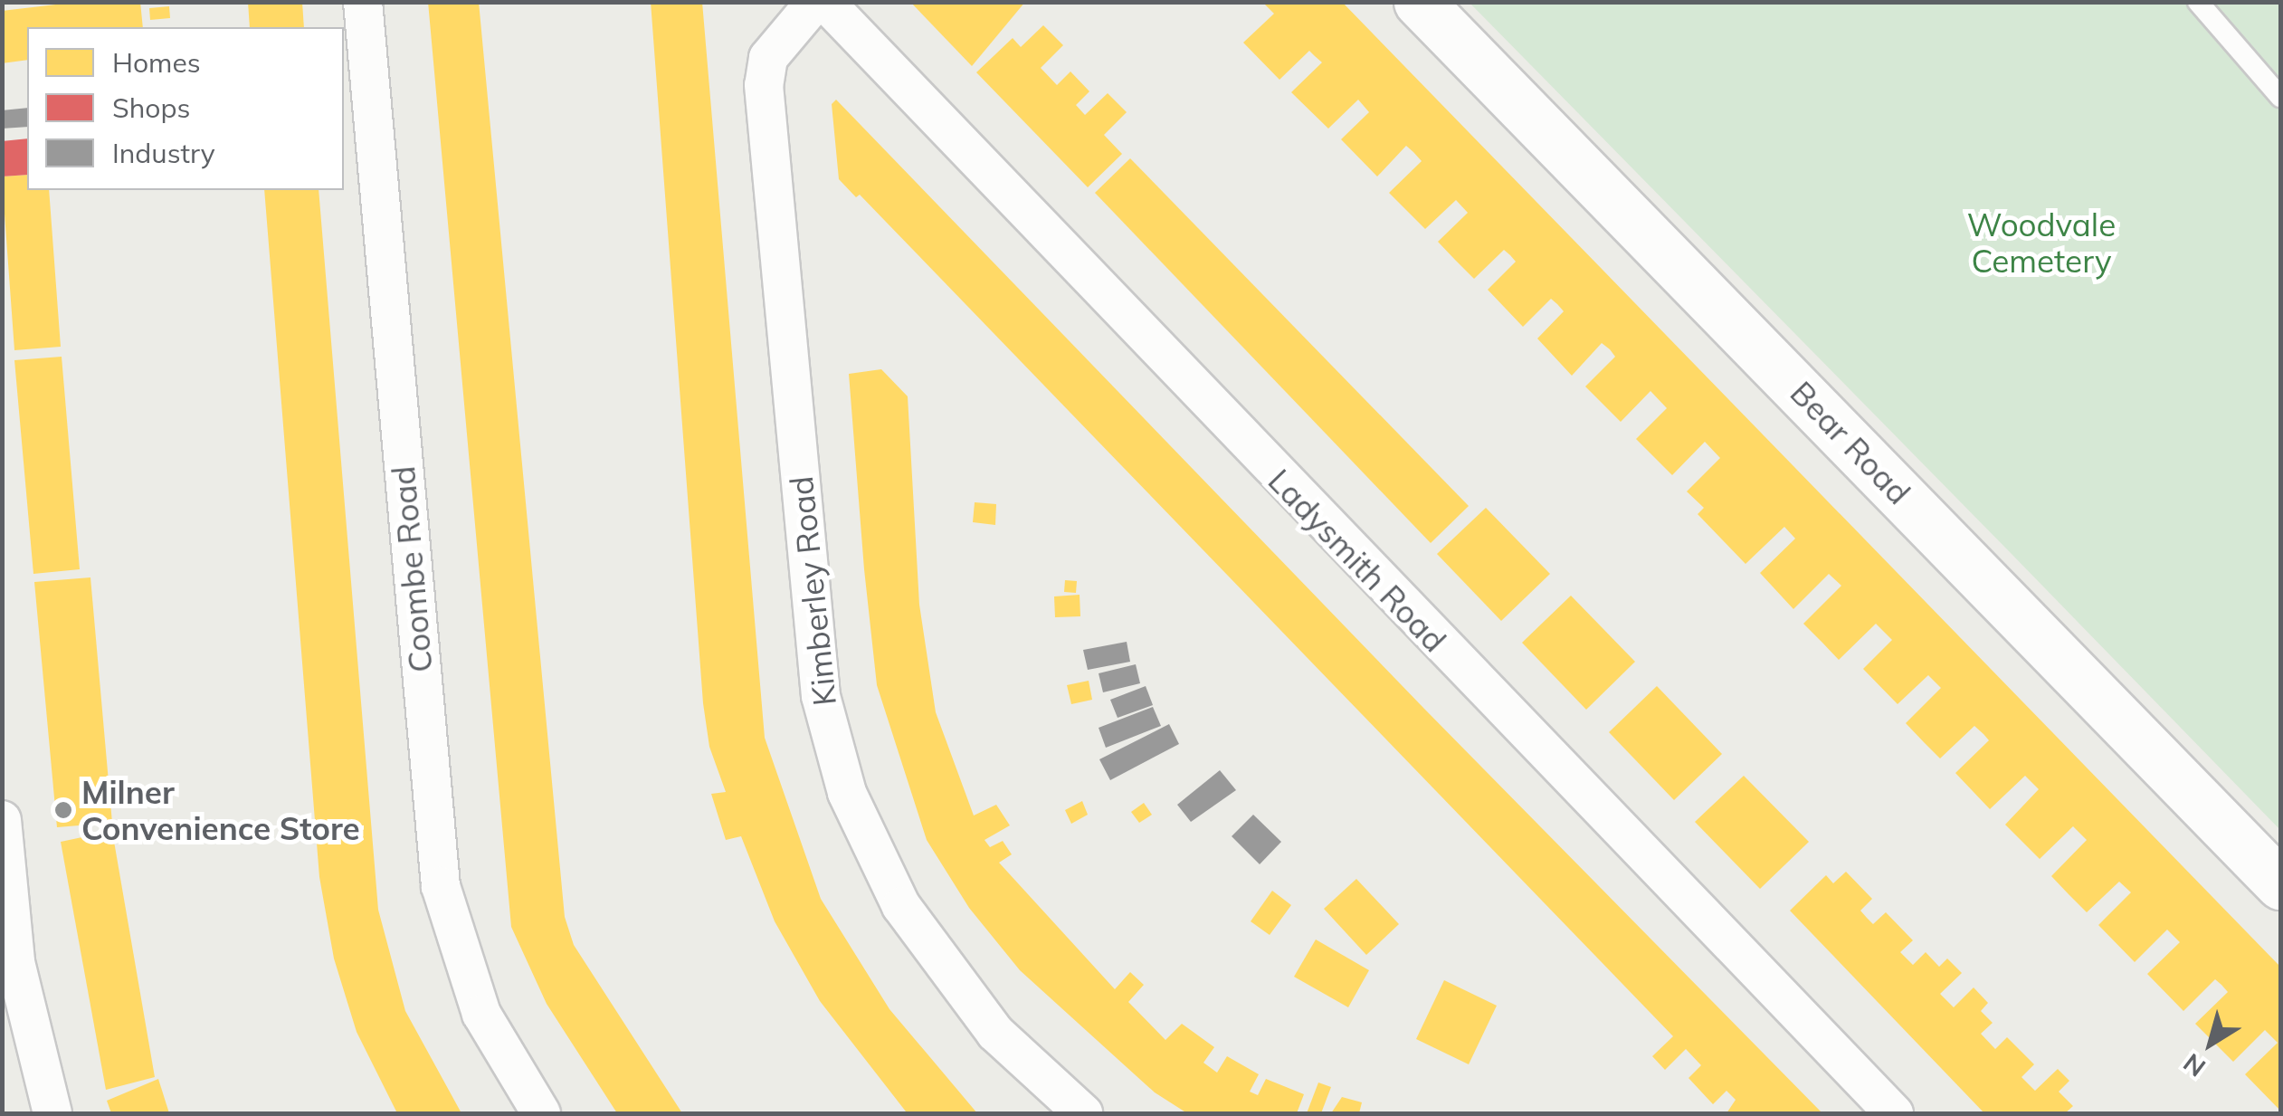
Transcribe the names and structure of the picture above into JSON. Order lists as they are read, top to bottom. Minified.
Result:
{"streets":{"street":["Bear Road","Ladysmith Road","Coombe Road","Kimberley Road"]},"parks":["Woodvale Cemetery"],"places":["Milner Convenience Store"],"legend":["Homes","Shops","Industry"],"north":"bottom left"}
